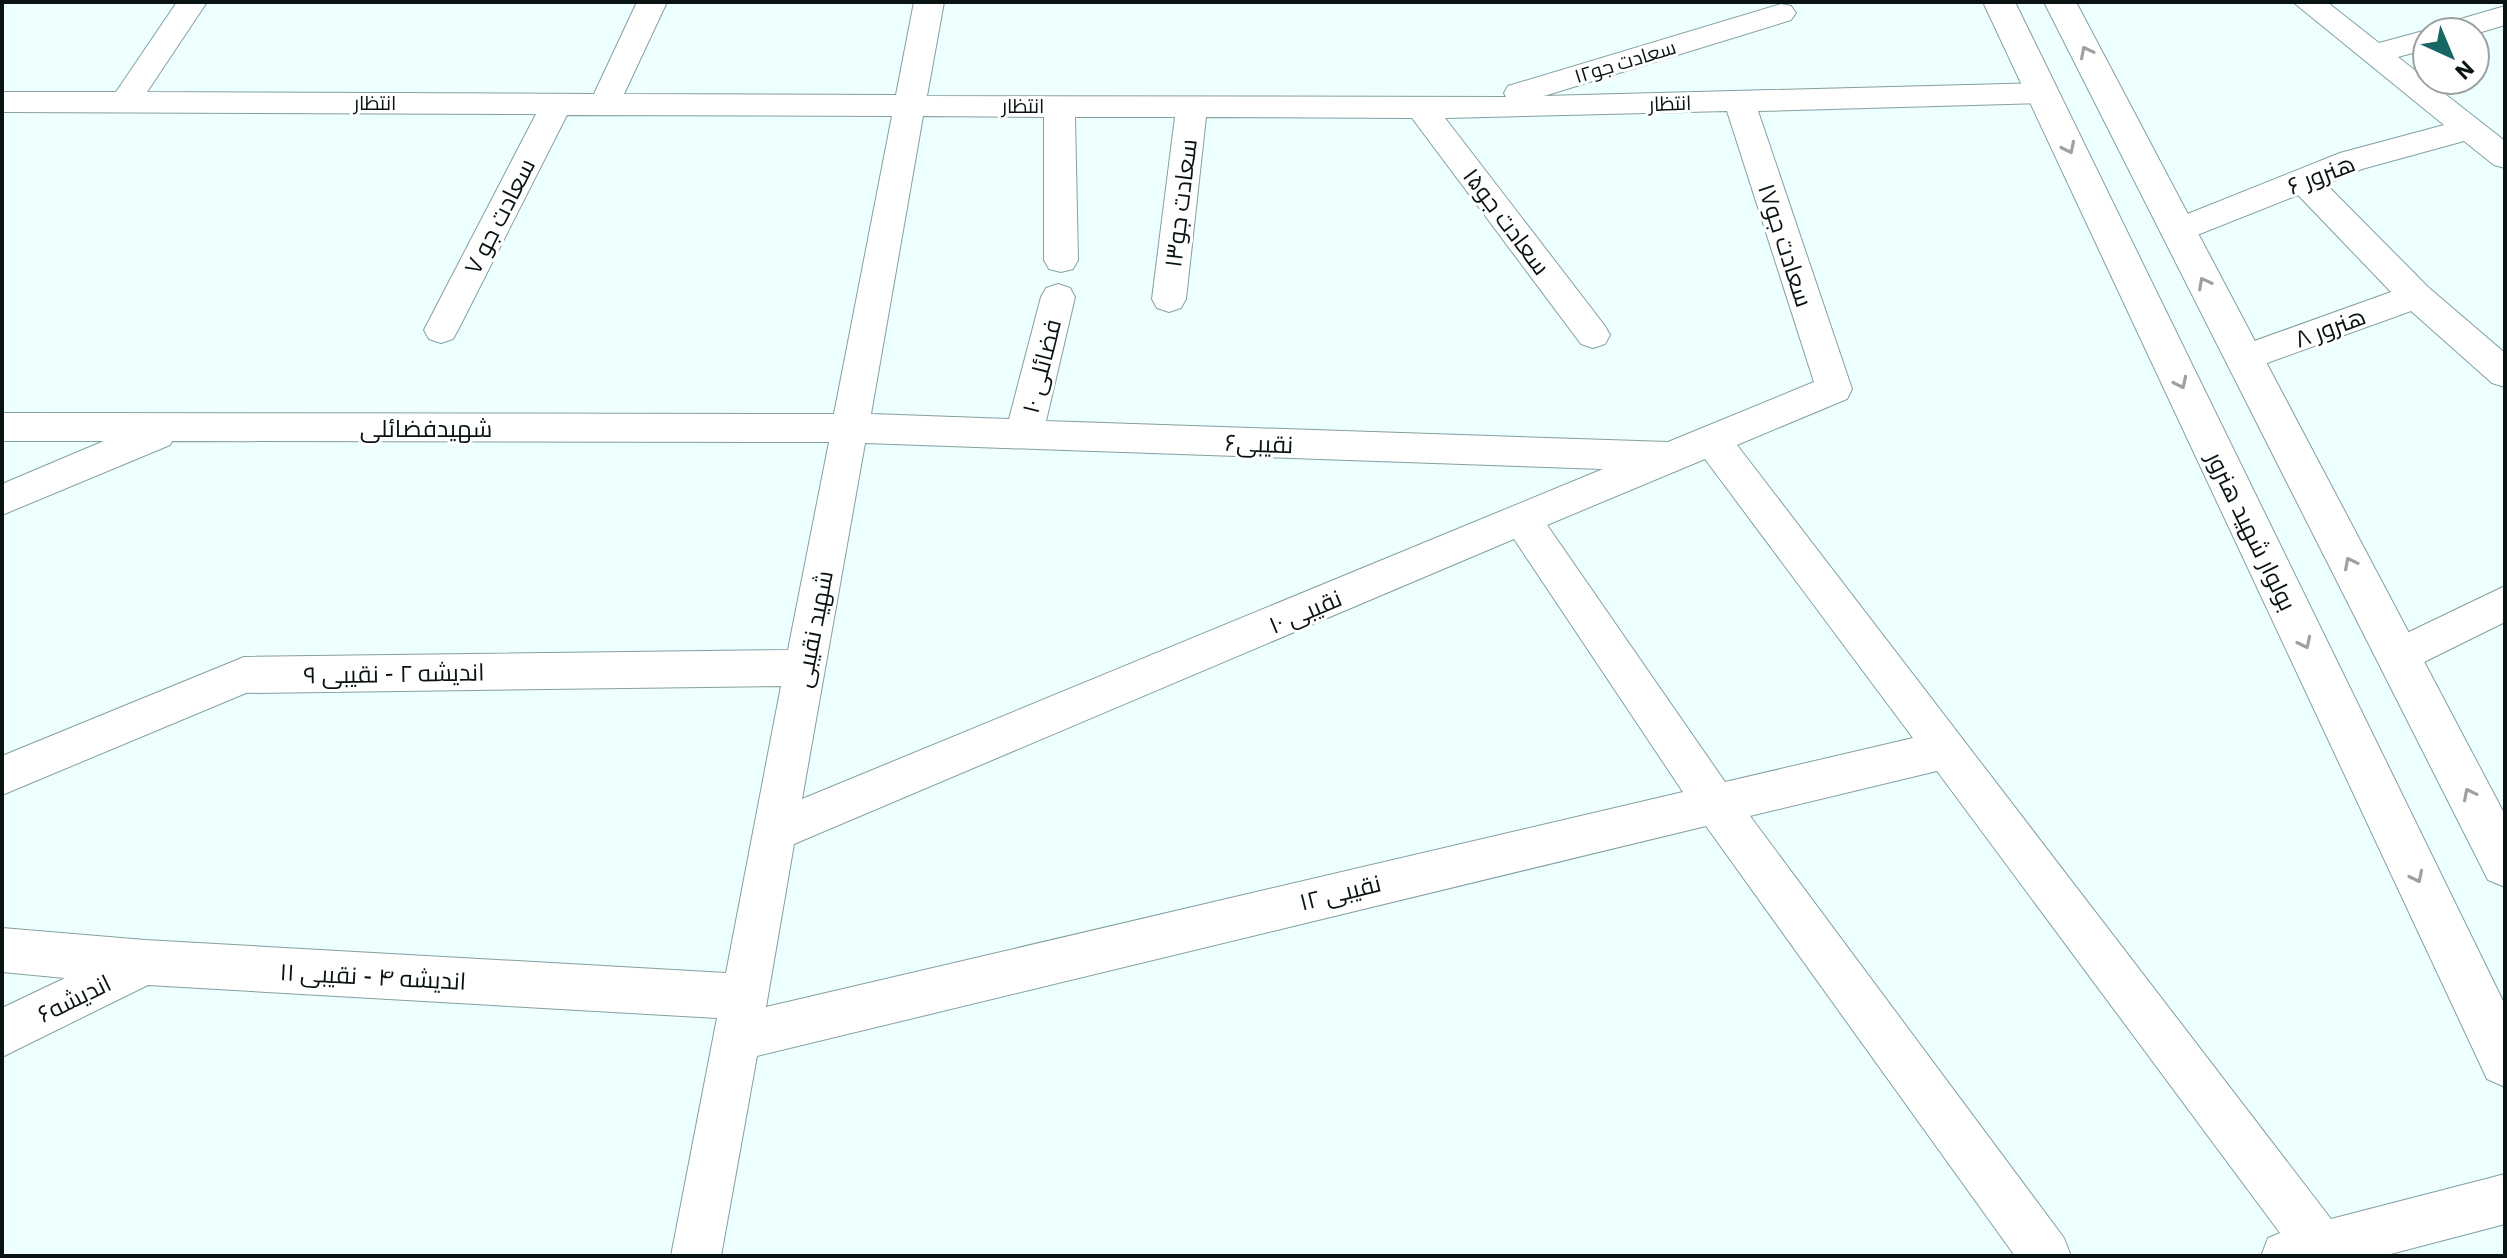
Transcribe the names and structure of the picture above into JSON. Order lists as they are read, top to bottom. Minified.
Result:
{"streets":{"main road":["بولوار شهید هنرور"],"street":["سعادت جو۱۲","انتظار","هنرور ۶","سعادت جو۱۳","سعادت جو ۷","سعادت جو۱۵","سعادت جو۱۷","هنرور ۸","فضائلی ۱۰","شهیدفضائلی","نقیبی۶","نقیبی ۱۰","شهید نقیبی","اندیشه ۲ - نقیبی ۹","نقیبی ۱۲","اندیشه ۴ - نقیبی ۱۱","اندیشه۶"]},"crossings":[["سعادت جو۱۲","انتظار"],["انتظار","سعادت جو۱۳"],["انتظار","سعادت جو ۷"],["انتظار","سعادت جو۱۵"],["انتظار","سعادت جو۱۷"],["انتظار","بولوار شهید هنرور"],["انتظار","شهید نقیبی"],["سعادت جو۱۷","نقیبی ۱۰"],["فضائلی ۱۰","نقیبی۶"],["شهیدفضائلی","نقیبی۶"],["شهیدفضائلی","شهید نقیبی"],["نقیبی۶","نقیبی ۱۰"],["نقیبی۶","شهید نقیبی"],["نقیبی ۱۰","شهید نقیبی"],["شهید نقیبی","اندیشه ۲ - نقیبی ۹"],["شهید نقیبی","نقیبی ۱۲"],["شهید نقیبی","اندیشه ۴ - نقیبی ۱۱"],["نقیبی ۱۲","اندیشه ۴ - نقیبی ۱۱"],["اندیشه ۴ - نقیبی ۱۱","اندیشه۶"]],"north":"bottom right"}
